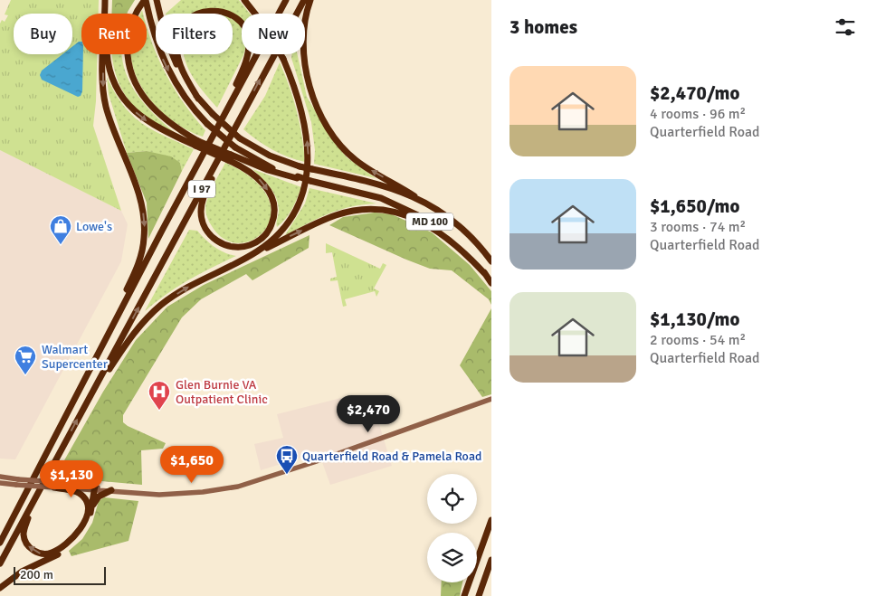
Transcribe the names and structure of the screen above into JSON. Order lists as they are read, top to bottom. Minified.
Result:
{"streets":{"highway":["I 97","MD 100"]},"places":{"shop":["Lowe's"],"supermarket":["Walmart Supercenter"],"hospital":["Glen Burnie VA Outpatient Clinic"],"bus stop":["Quarterfield Road & Pamela Road"]},"scale_bar":"200 m","page":{"heading":"3 homes","chip":["Buy","Rent","Filters","New"],"list":[{"name":"$2,470/mo","note":"4 rooms · 96 m² · Quarterfield Road"},{"name":"$1,650/mo","note":"3 rooms · 74 m² · Quarterfield Road"},{"name":"$1,130/mo","note":"2 rooms · 54 m² · Quarterfield Road"}],"price":["$2,470","$1,650","$1,130"],"scale":"200 m"}}
